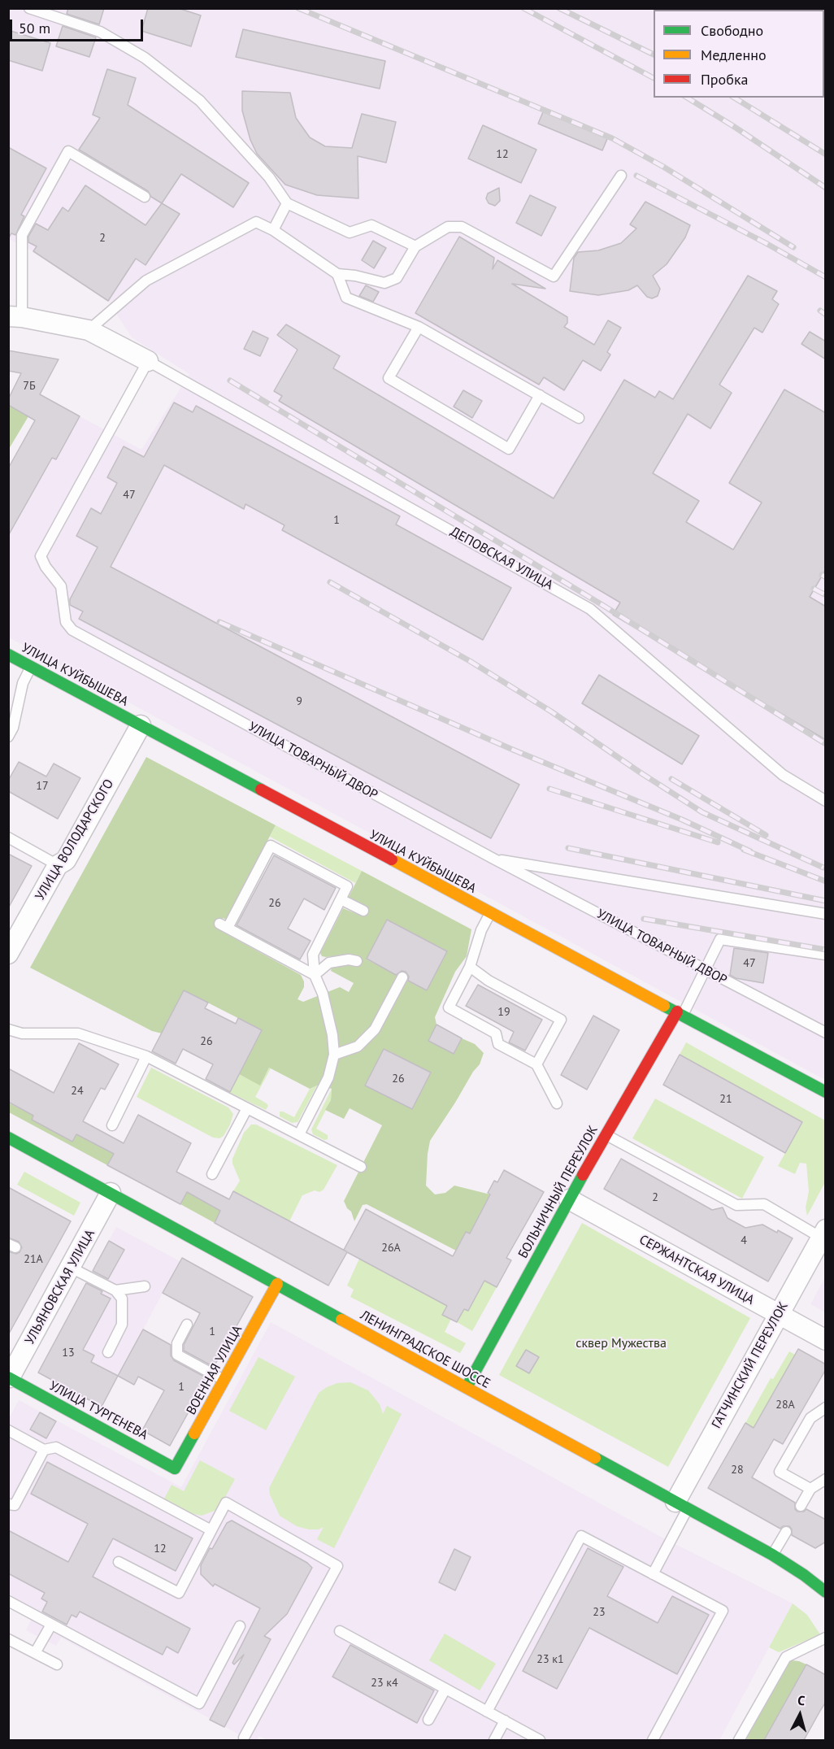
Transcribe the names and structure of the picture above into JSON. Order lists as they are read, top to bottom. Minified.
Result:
{"streets":{"main road":["УЛИЦА КУЙБЫШЕВА","БОЛЬНИЧНЫЙ ПЕРЕУЛОК","ЛЕНИНГРАДСКОЕ ШОССЕ","ВОЕННАЯ УЛИЦА","УЛИЦА ТУРГЕНЕВА"],"street":["УЛИЦА ВОЛОДАРСКОГО","СЕРЖАНТСКАЯ УЛИЦА","УЛЬЯНОВСКАЯ УЛИЦА","ГАТЧИНСКИЙ ПЕРЕУЛОК"],"lane":["ДЕПОВСКАЯ УЛИЦА","УЛИЦА ТОВАРНЫЙ ДВОР"]},"crossings":[["ДЕПОВСКАЯ УЛИЦА","УЛИЦА ТОВАРНЫЙ ДВОР"],["УЛИЦА КУЙБЫШЕВА","УЛИЦА ВОЛОДАРСКОГО"],["УЛИЦА КУЙБЫШЕВА","БОЛЬНИЧНЫЙ ПЕРЕУЛОК"],["БОЛЬНИЧНЫЙ ПЕРЕУЛОК","СЕРЖАНТСКАЯ УЛИЦА"],["БОЛЬНИЧНЫЙ ПЕРЕУЛОК","ЛЕНИНГРАДСКОЕ ШОССЕ"],["СЕРЖАНТСКАЯ УЛИЦА","ГАТЧИНСКИЙ ПЕРЕУЛОК"],["УЛЬЯНОВСКАЯ УЛИЦА","ЛЕНИНГРАДСКОЕ ШОССЕ"],["УЛЬЯНОВСКАЯ УЛИЦА","УЛИЦА ТУРГЕНЕВА"],["ЛЕНИНГРАДСКОЕ ШОССЕ","ГАТЧИНСКИЙ ПЕРЕУЛОК"],["ЛЕНИНГРАДСКОЕ ШОССЕ","ВОЕННАЯ УЛИЦА"],["ВОЕННАЯ УЛИЦА","УЛИЦА ТУРГЕНЕВА"]],"parks":["сквер Мужества"],"house_numbers":["12","2","7Б","47","1","9","17","26","47","19","26","26","24","21","2","4","26А","21А","1","13","1","28А","28","12","23","23 к1","23 к4"],"legend":["Свободно","Медленно","Пробка"],"scale_bar":"50 m","north":"top"}
